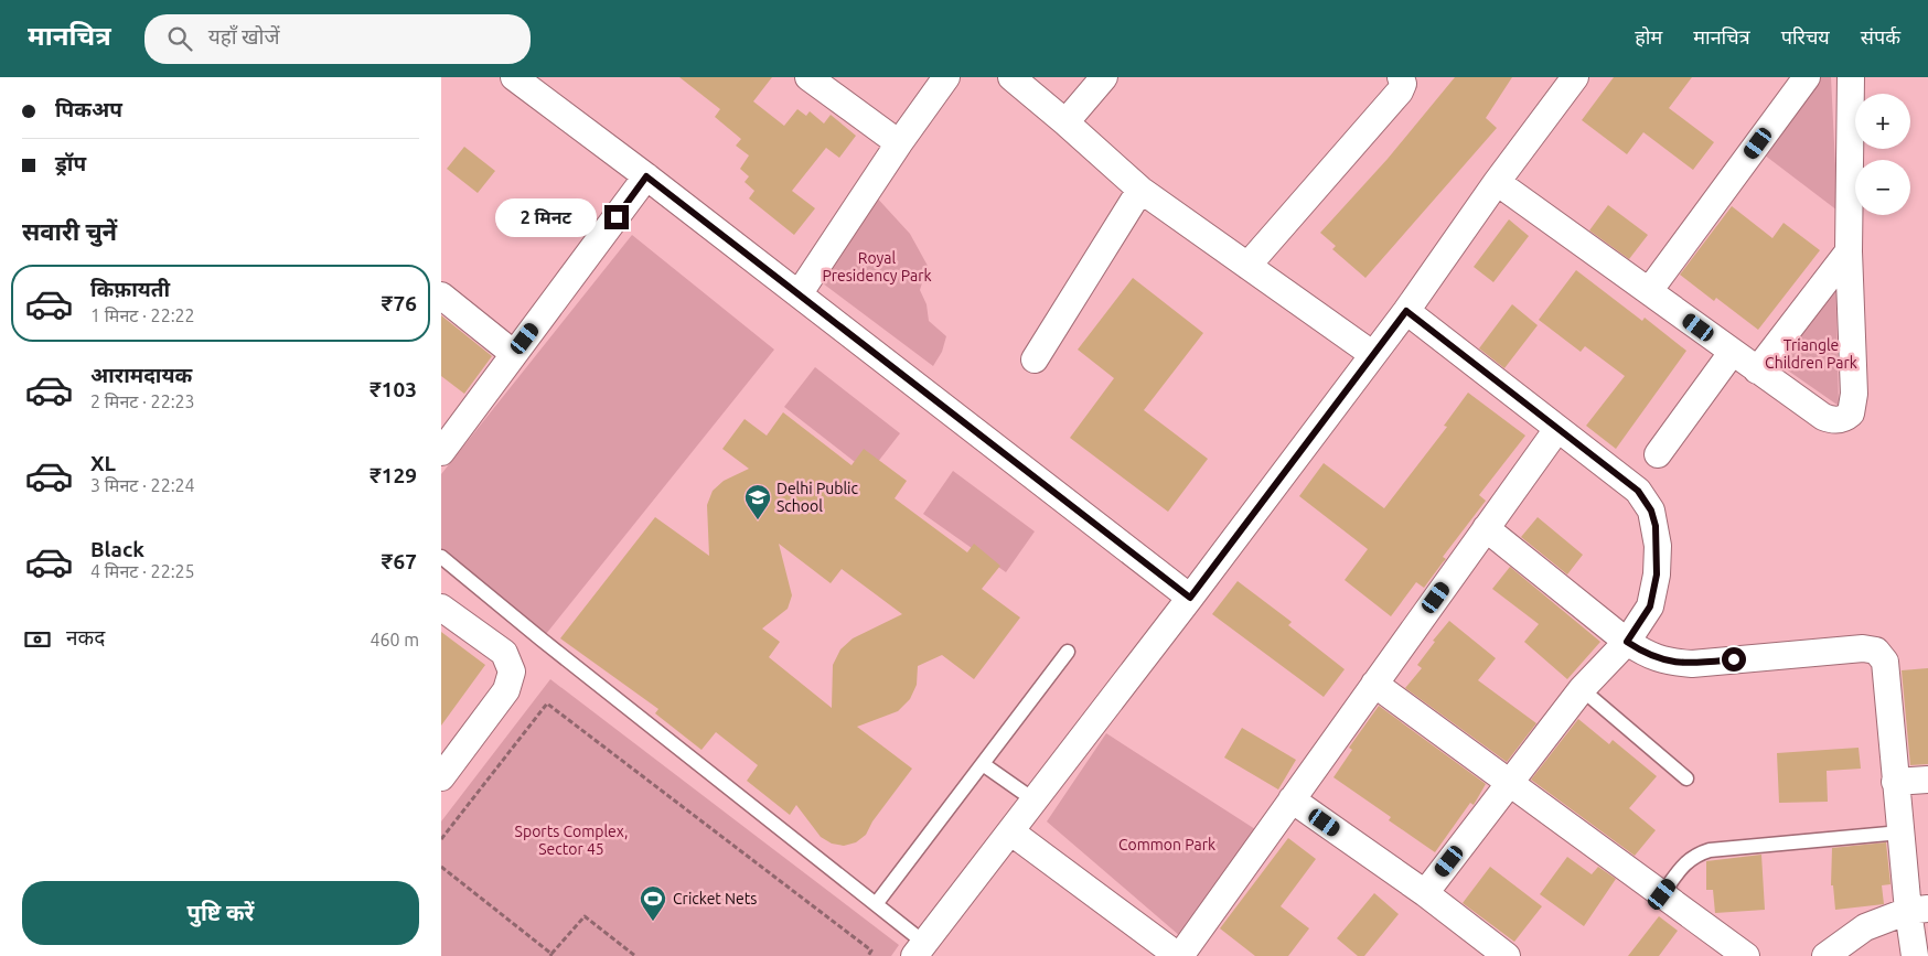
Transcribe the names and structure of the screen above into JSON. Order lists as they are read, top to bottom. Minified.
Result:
{"parks":["Royal Presidency Park","Triangle Children Park","Sports Complex, Sector 45","Common Park"],"places":{"school or university":["Delhi Public School"],"sports":["Cricket Nets"]},"page":{"header":"मानचित्र","search":"यहाँ खोजें","nav":["होम","मानचित्र","परिचय","संपर्क"],"banner":["पिकअप","ड्रॉप"],"map_buttons":["+","−"],"heading":"सवारी चुनें","bubble":"2 मिनट","list":[{"name":"किफ़ायती","note":"1 मिनट · 22:22","value":"₹76"},{"name":"आरामदायक","note":"2 मिनट · 22:23","value":"₹103"},{"name":"XL","note":"3 मिनट · 22:24","value":"₹129"},{"name":"Black","note":"4 मिनट · 22:25","value":"₹67"}],"pay":["नकद","460 m"],"buttons":"पुष्टि करें"}}
